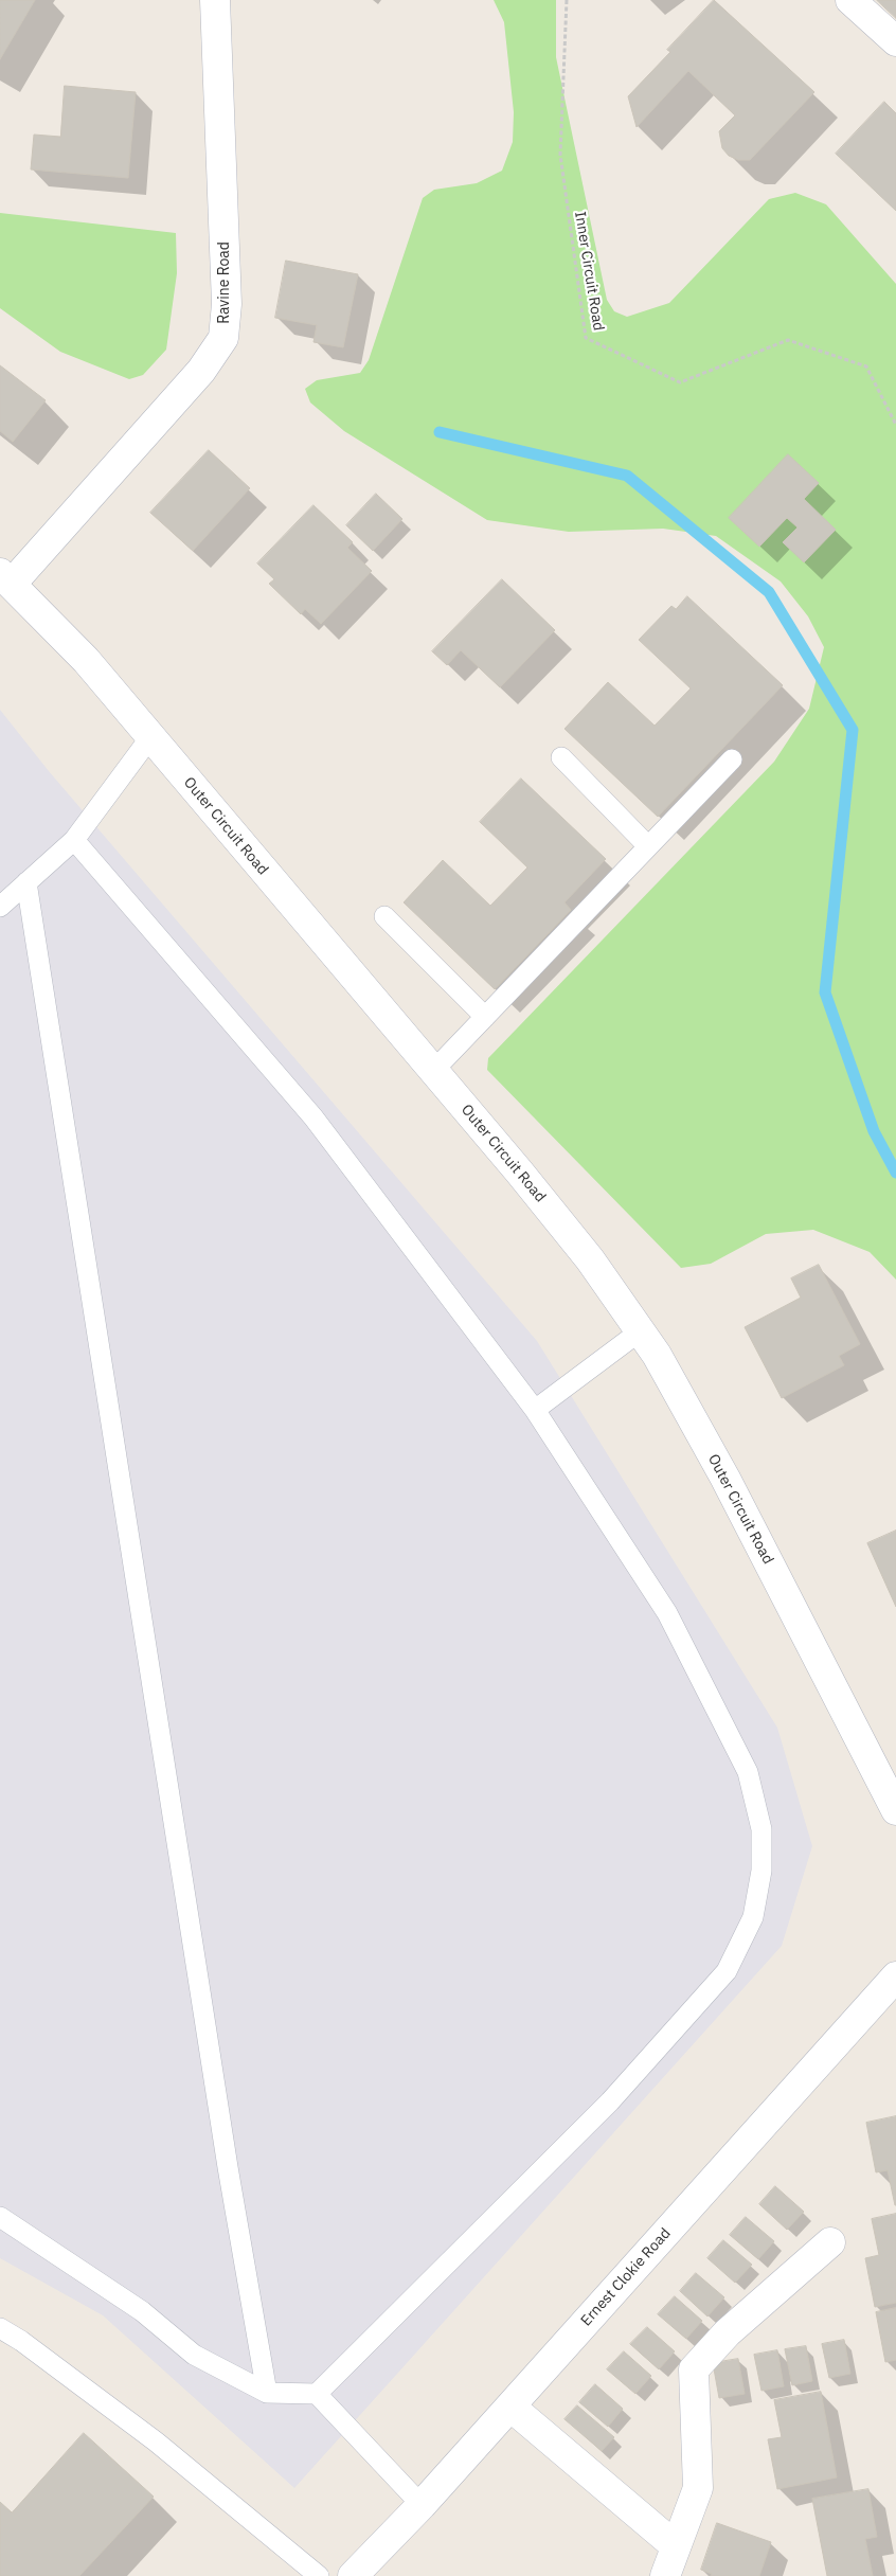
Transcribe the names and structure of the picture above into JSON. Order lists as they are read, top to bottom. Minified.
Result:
{"streets":{"street":["Ravine Road","Outer Circuit Road","Ernest Clokie Road"],"path":["Inner Circuit Road"]},"crossings":[["Ravine Road","Outer Circuit Road"]]}
